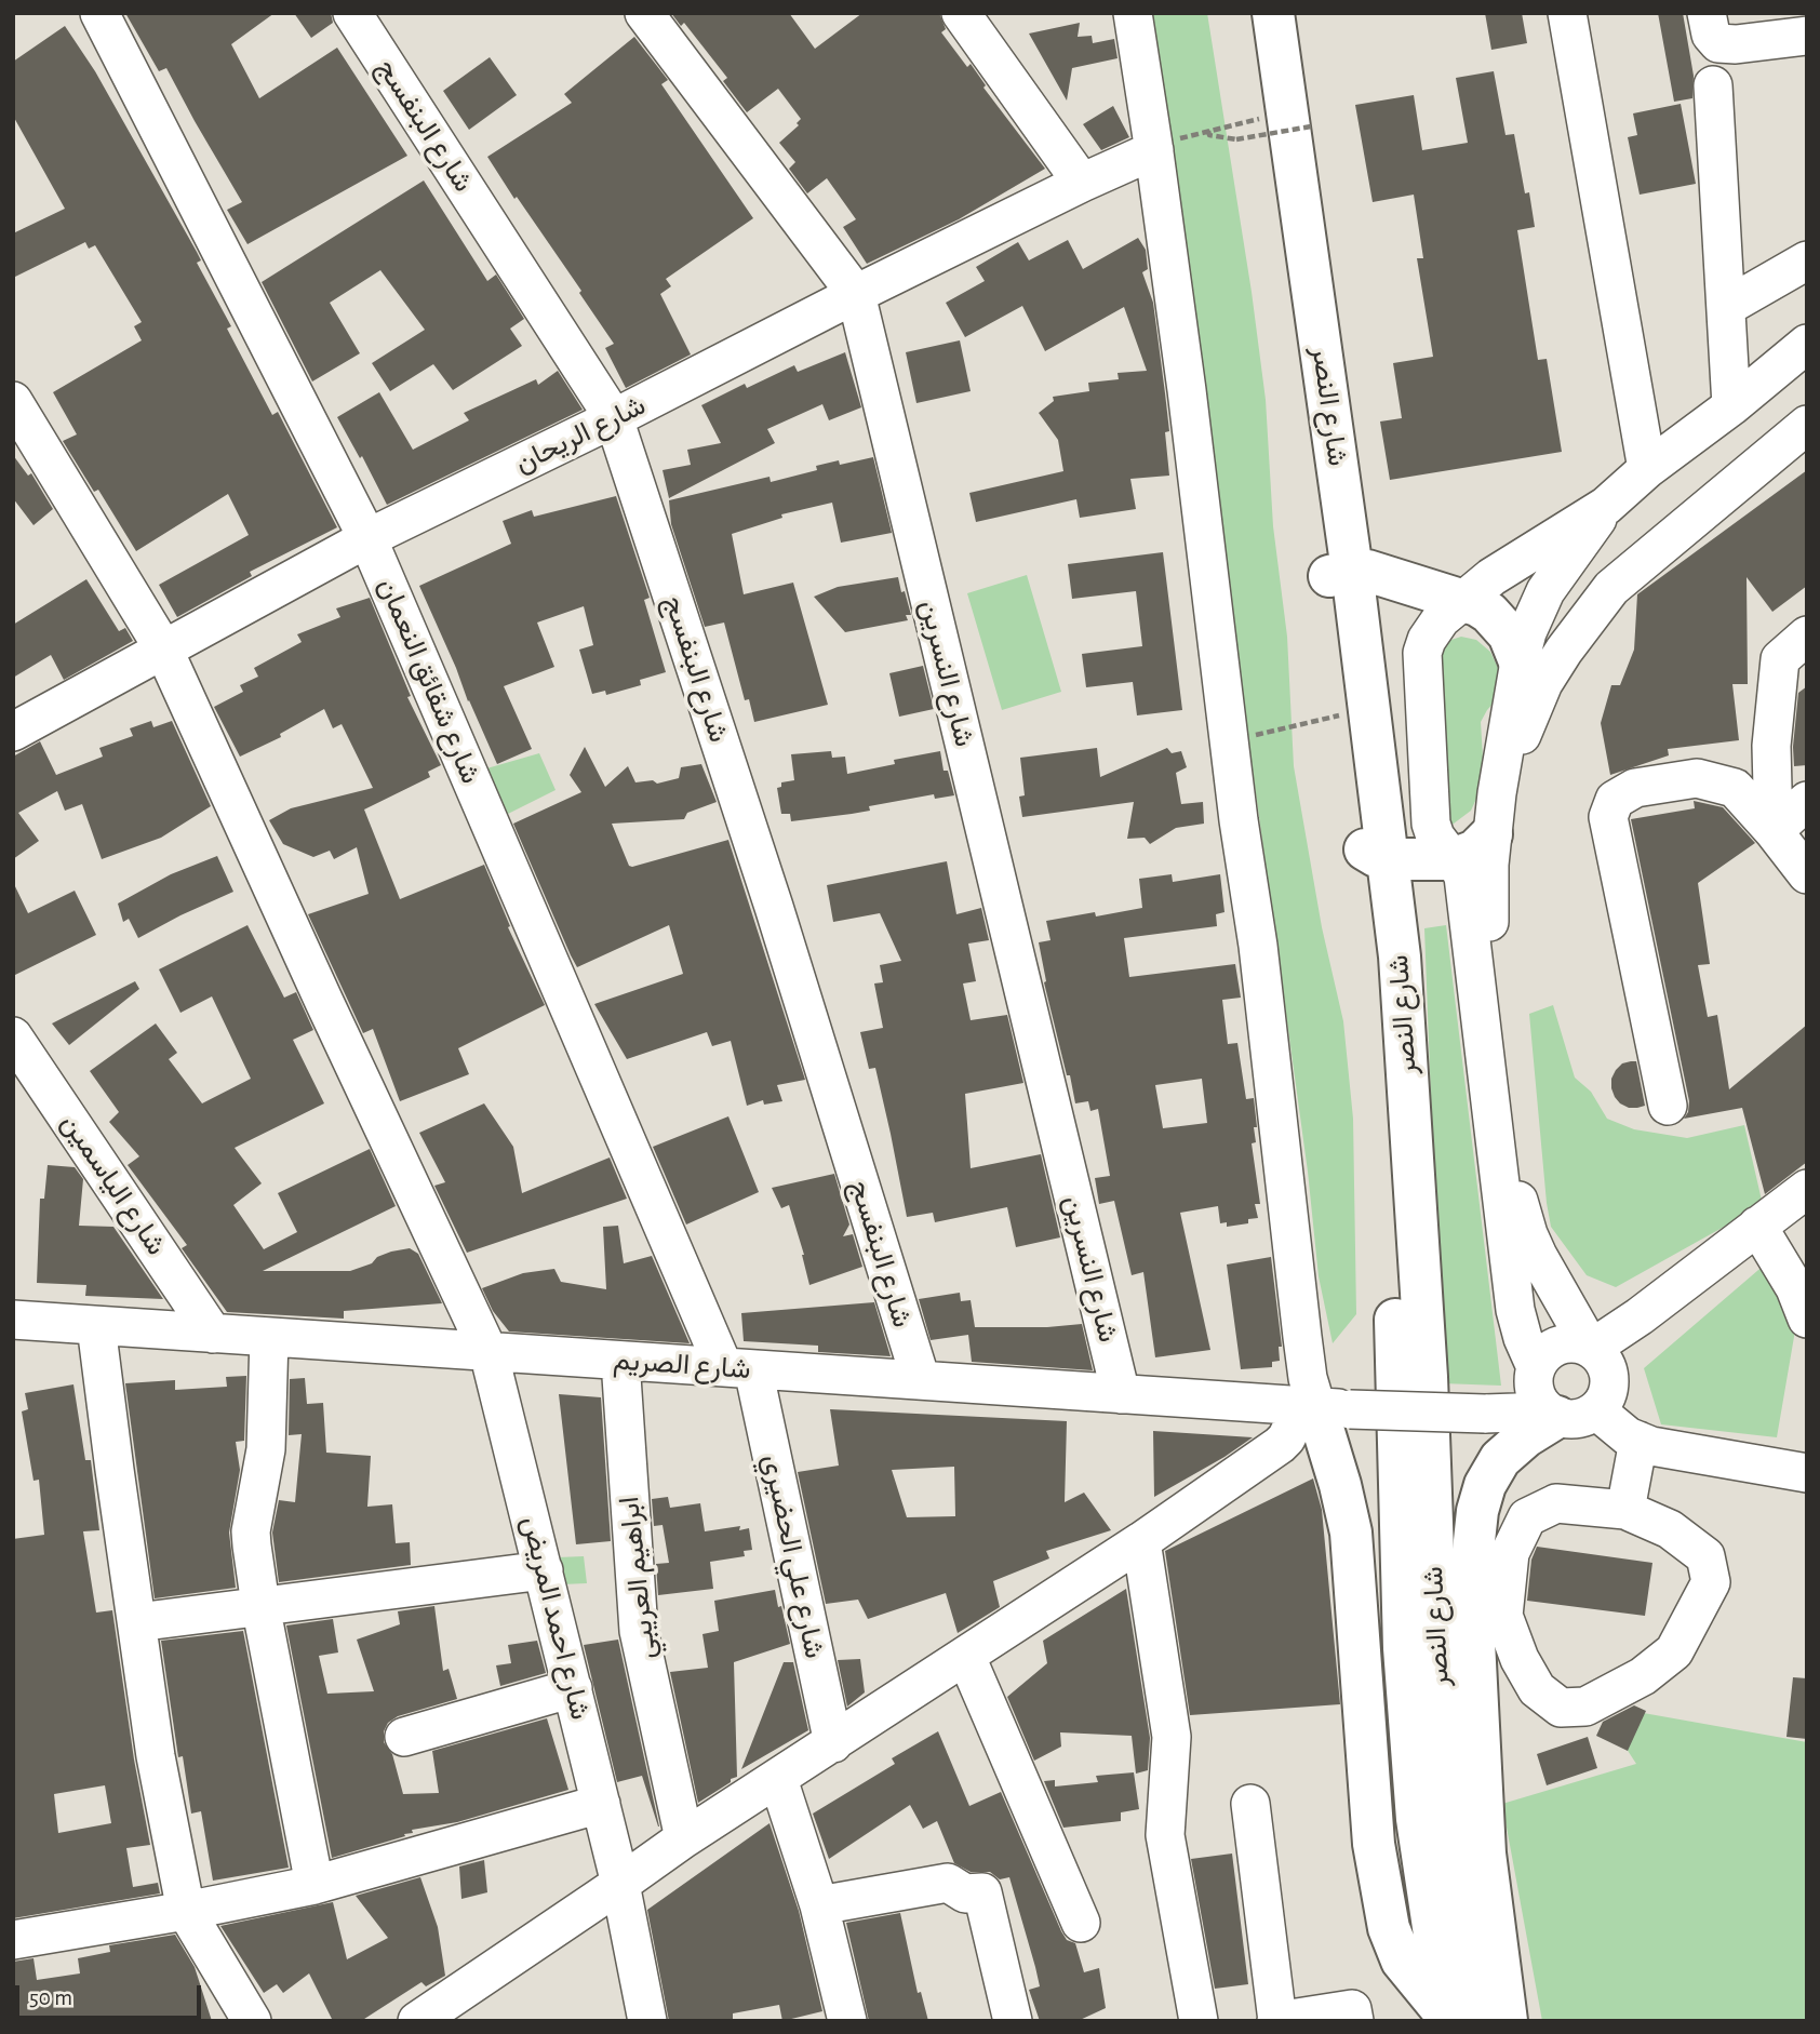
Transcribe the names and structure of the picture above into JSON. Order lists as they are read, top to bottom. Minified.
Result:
{"streets":{"highway":["شارع النصر"],"street":["شارع البنفسج","شارع الريحان","شارع النسرين","شارع شقائق النعمان","شارع الياسمين","شارع الصريم","شارع علي الحضيري","ابراهيم العريبي","شارع احمد المريض"]},"crossings":[["شارع البنفسج","شارع الريحان"],["شارع البنفسج","شارع الصريم"],["شارع الريحان","شارع النسرين"],["شارع الريحان","شارع شقائق النعمان"],["شارع الريحان","شارع احمد المريض"],["شارع النسرين","شارع الصريم"],["شارع شقائق النعمان","شارع الصريم"],["شارع شقائق النعمان","شارع علي الحضيري"],["شارع الياسمين","شارع الصريم"],["شارع الصريم","شارع علي الحضيري"],["شارع الصريم","ابراهيم العريبي"],["شارع الصريم","شارع احمد المريض"]],"scale_bar":"50 m"}
